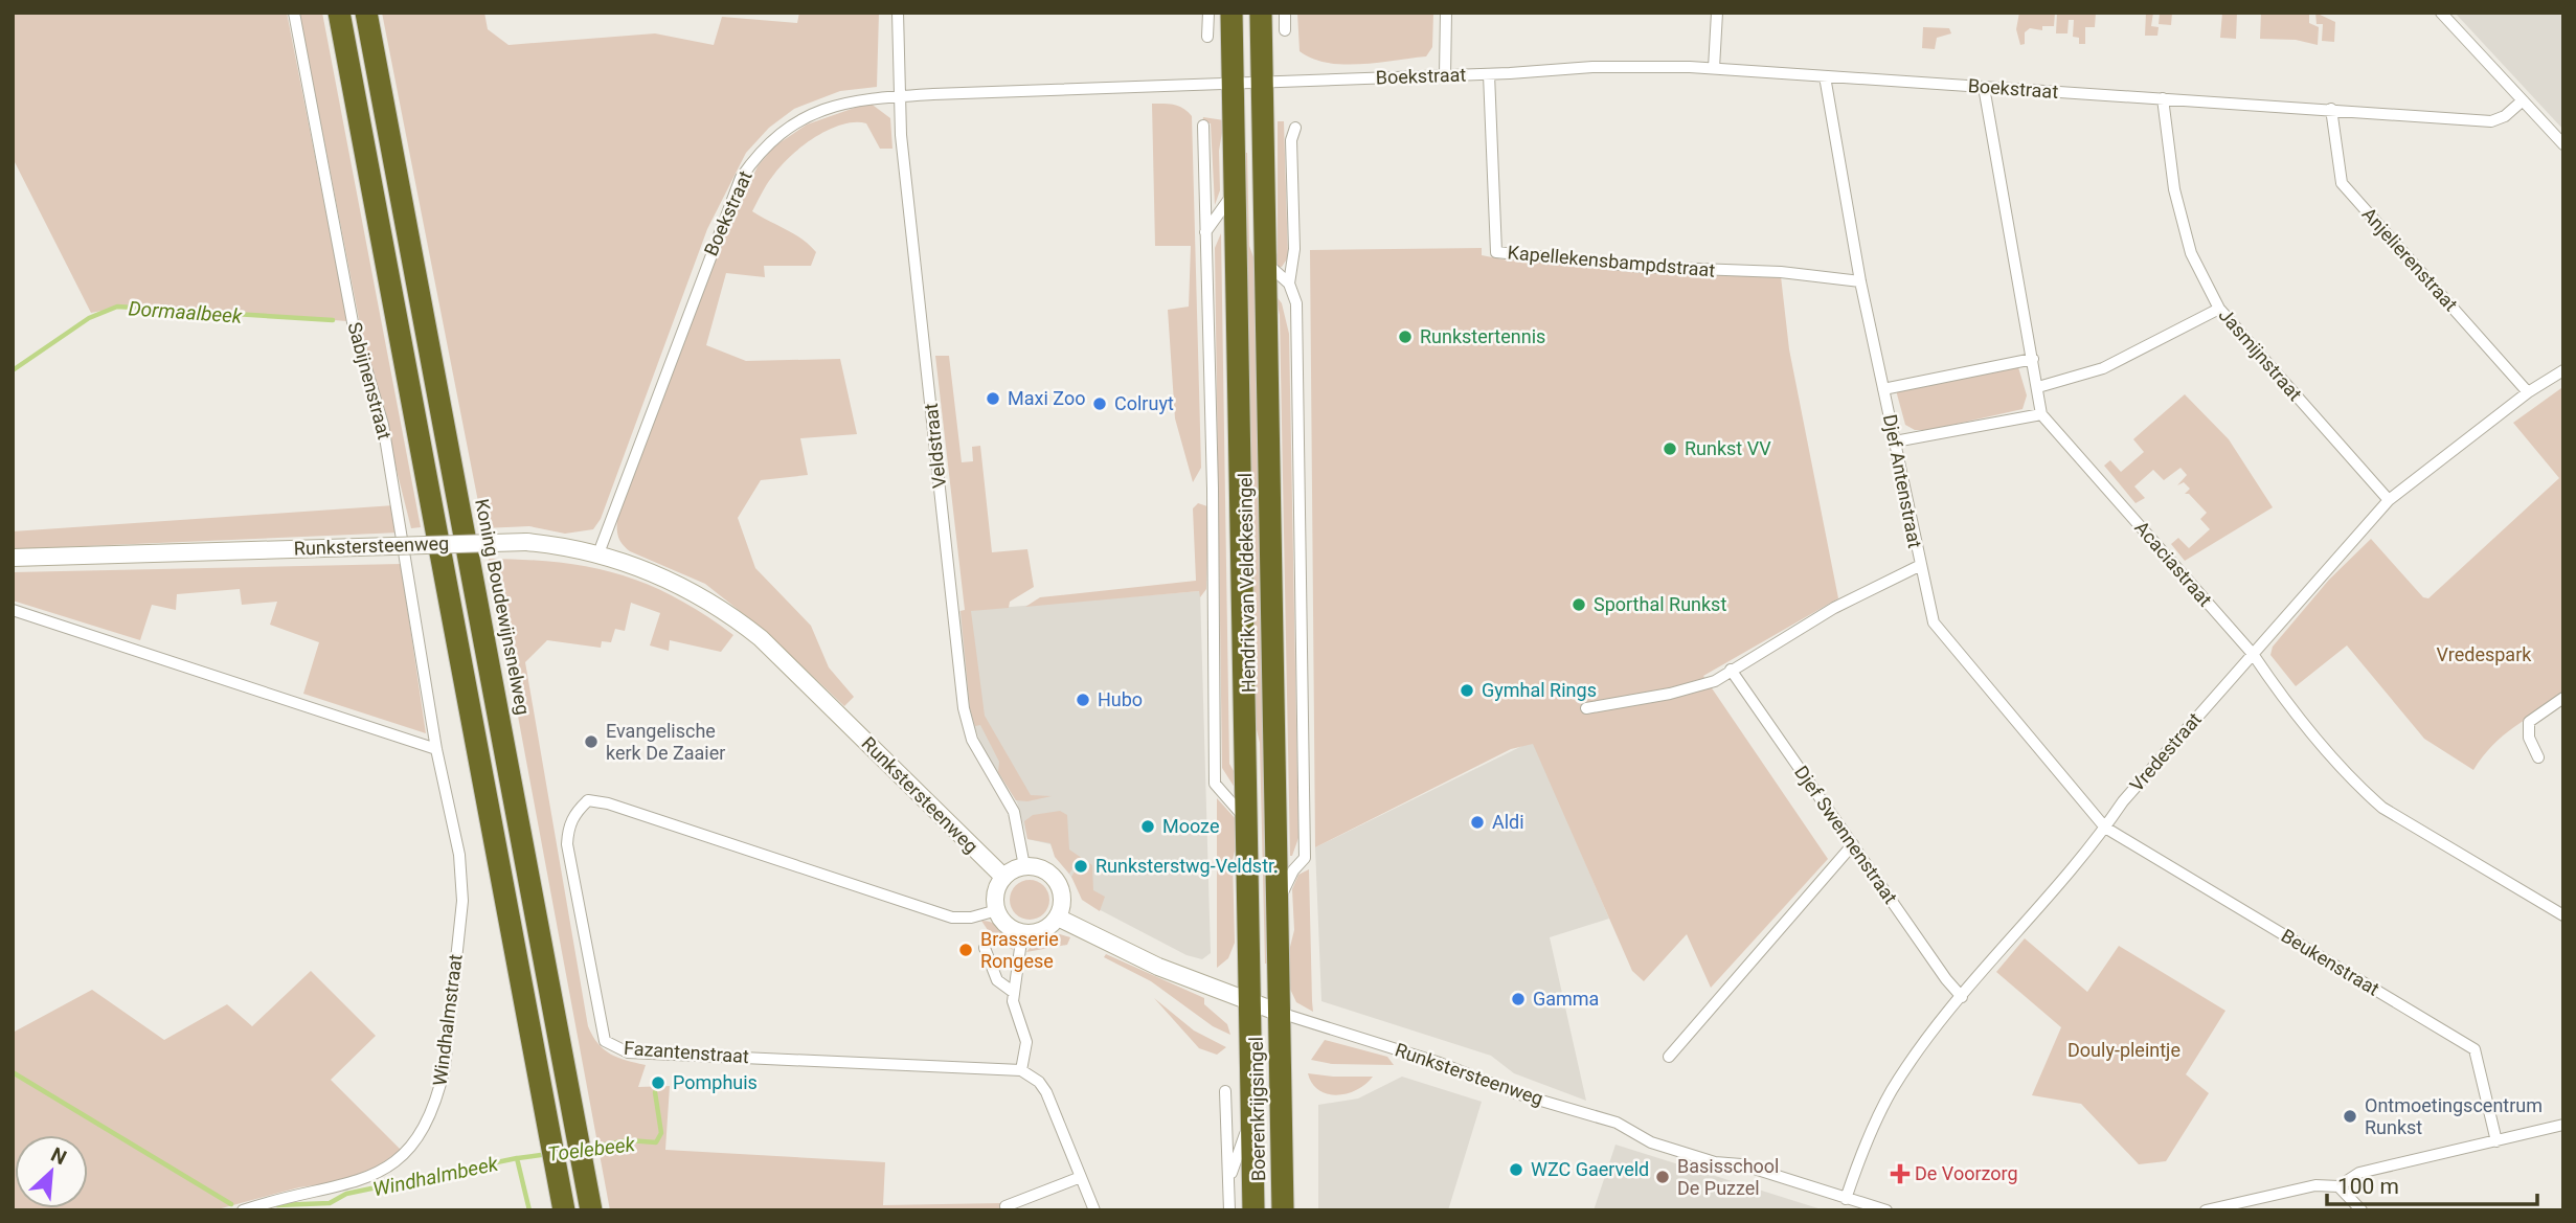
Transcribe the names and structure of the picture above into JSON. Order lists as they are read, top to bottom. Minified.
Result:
{"streets":{"highway":["Hendrik van Veldekesingel","Koning Boudewijnsnelweg","Boerenkrijgsingel"],"street":["Boekstraat","Anjelierenstraat","Kapellekensbampdstraat","Jasmijnstraat","Sabijnenstraat","Veldstraat","Djef Antenstraat","Runkstersteenweg","Acaciastraat","Vredestraat","Djef Swennenstraat","Beukenstraat","Windhalmstraat","Fazantenstraat"]},"crossings":[["Boekstraat","Anjelierenstraat"],["Boekstraat","Kapellekensbampdstraat"],["Boekstraat","Jasmijnstraat"],["Boekstraat","Veldstraat"],["Boekstraat","Djef Antenstraat"],["Boekstraat","Runkstersteenweg"],["Boekstraat","Hendrik van Veldekesingel"],["Anjelierenstraat","Vredestraat"],["Kapellekensbampdstraat","Djef Antenstraat"],["Jasmijnstraat","Vredestraat"],["Sabijnenstraat","Windhalmstraat"],["Veldstraat","Runkstersteenweg"],["Veldstraat","Fazantenstraat"],["Djef Antenstraat","Vredestraat"],["Djef Antenstraat","Beukenstraat"],["Runkstersteenweg","Hendrik van Veldekesingel"],["Runkstersteenweg","Vredestraat"],["Runkstersteenweg","Fazantenstraat"],["Runkstersteenweg","Boerenkrijgsingel"],["Acaciastraat","Vredestraat"],["Hendrik van Veldekesingel","Boerenkrijgsingel"],["Vredestraat","Djef Swennenstraat"],["Vredestraat","Beukenstraat"]],"water":["Dormaalbeek","Toelebeek","Windhalmbeek"],"parks":["Vredespark","Douly-pleintje"],"places":{"other":["Runkstertennis","Maxi Zoo","Colruyt","Runkst VV","Sporthal Runkst","Gymhal Rings","Hubo","Evangelische kerk De Zaaier","Aldi","Mooze","Runksterstwg-Veldstr.","Brasserie Rongese","Gamma","Pomphuis","Ontmoetingscentrum Runkst","WZC Gaerveld","Basisschool De Puzzel"],"health":["De Voorzorg"]},"scale_bar":"100 m","north":"top right"}
